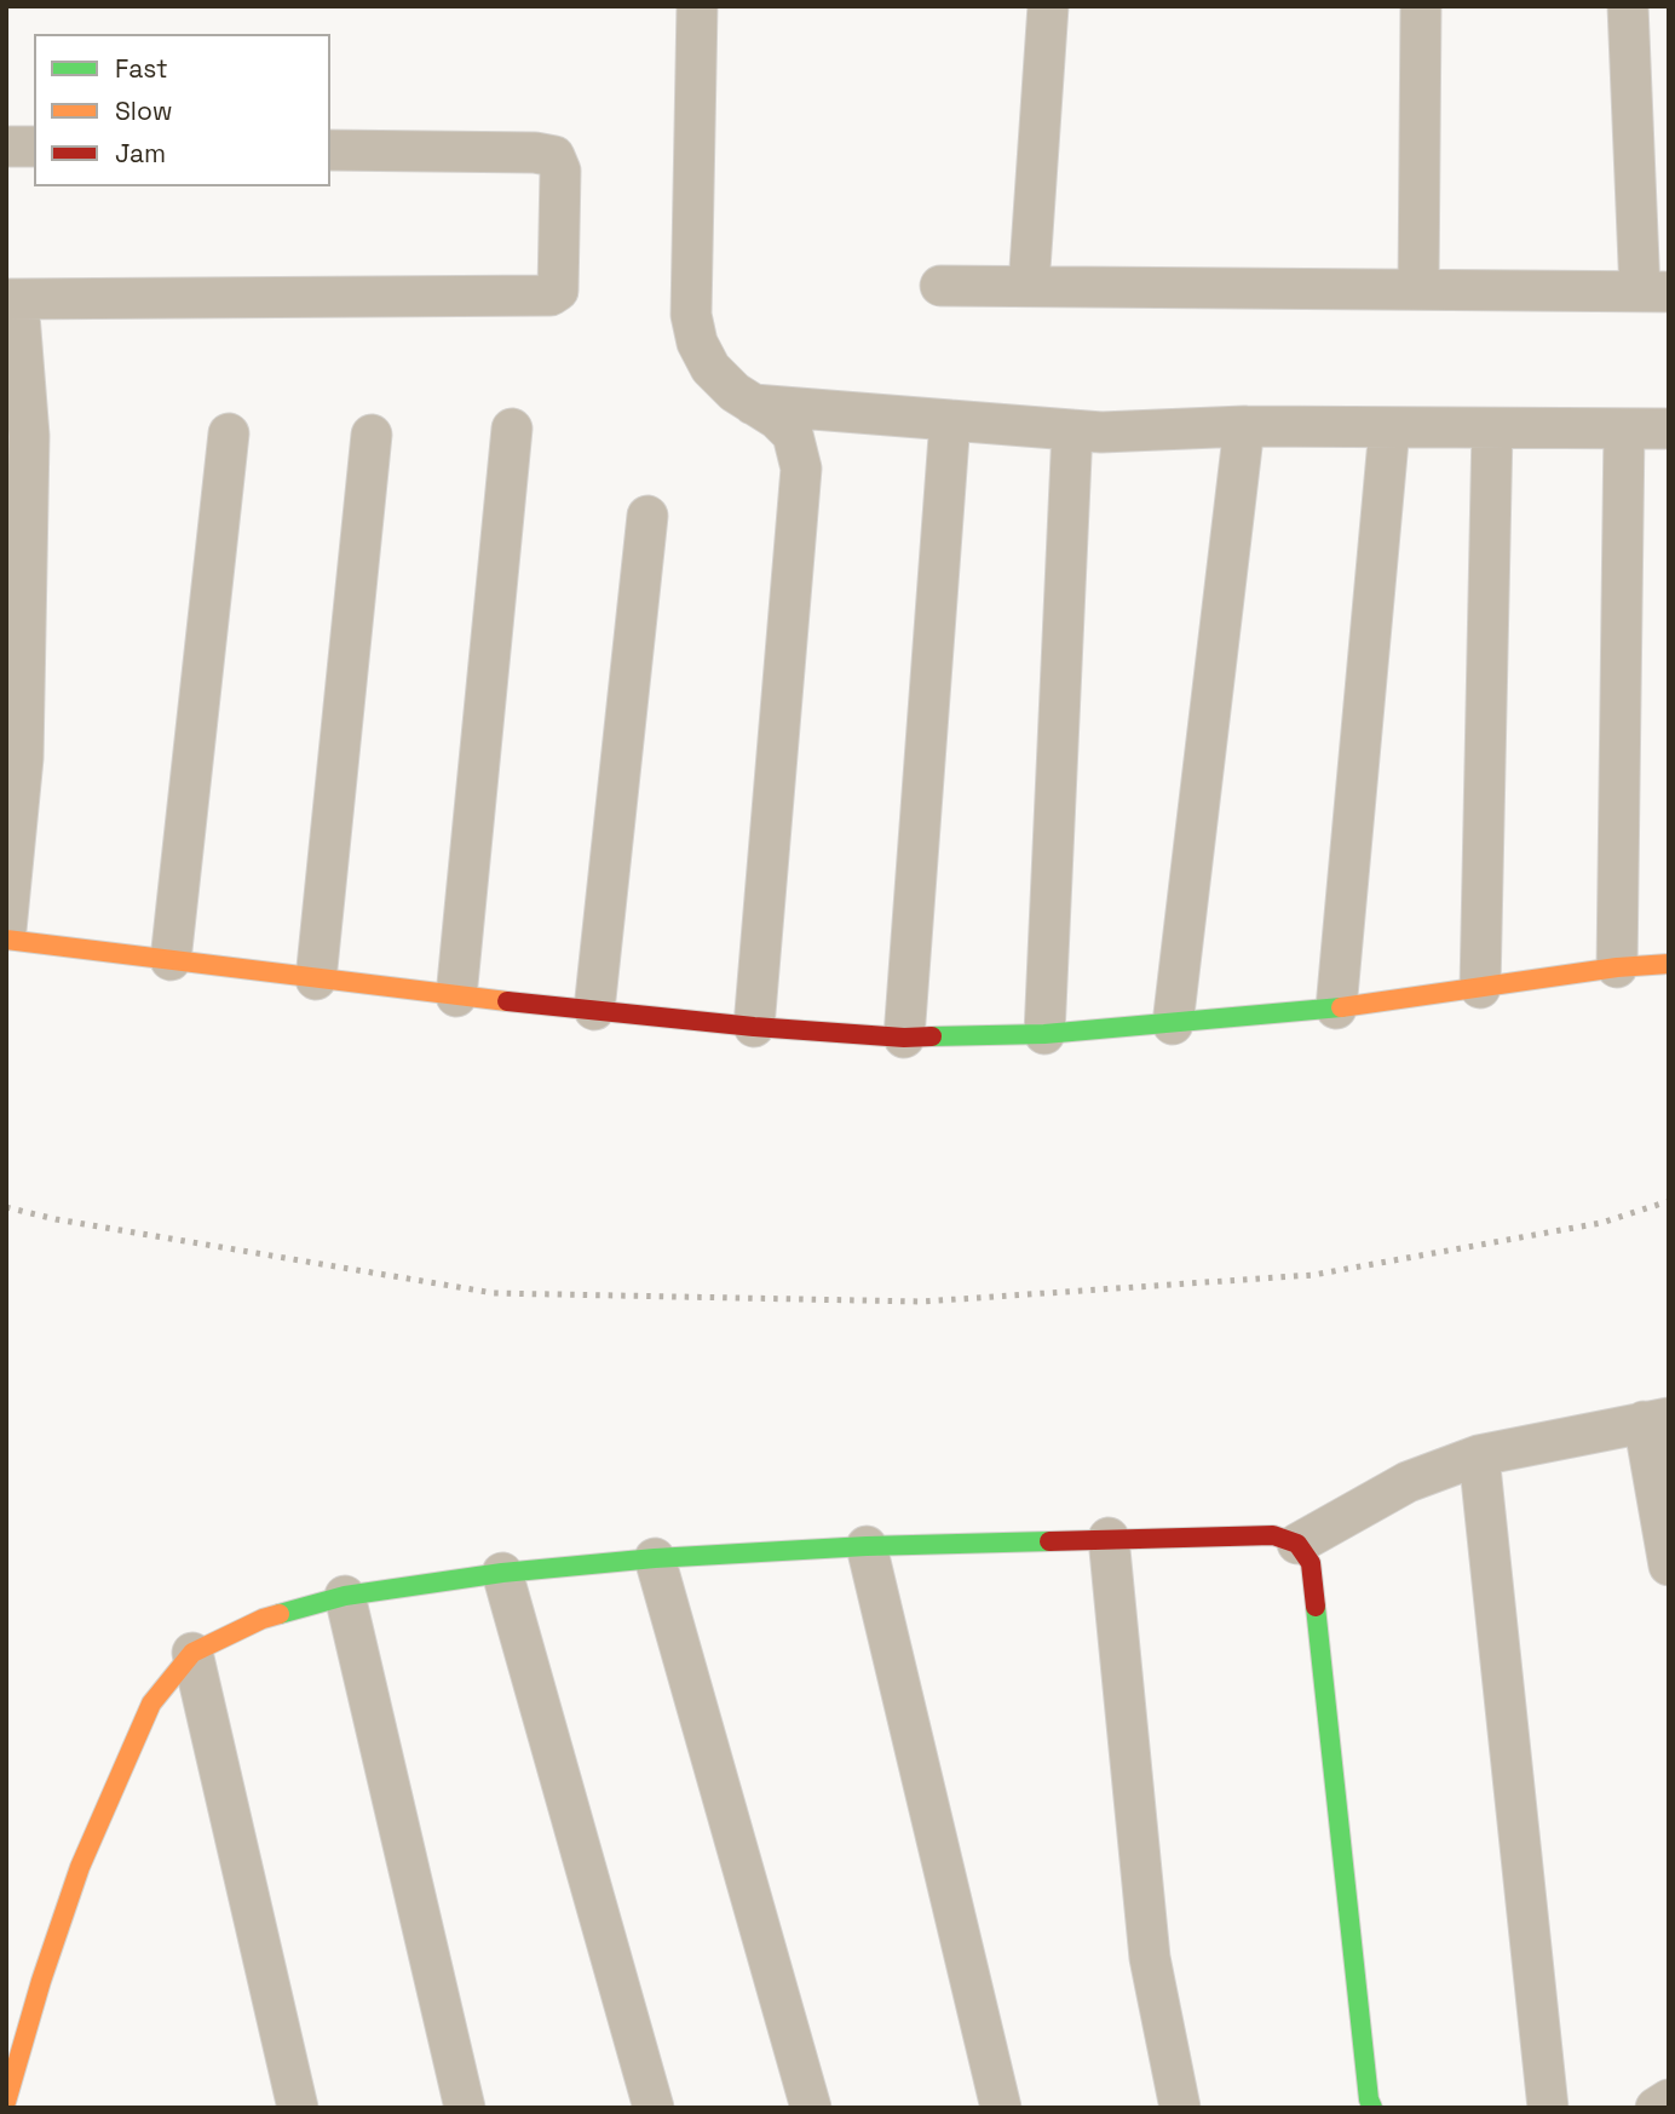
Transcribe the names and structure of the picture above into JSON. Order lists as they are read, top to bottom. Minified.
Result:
{"legend":["Fast","Slow","Jam"]}
